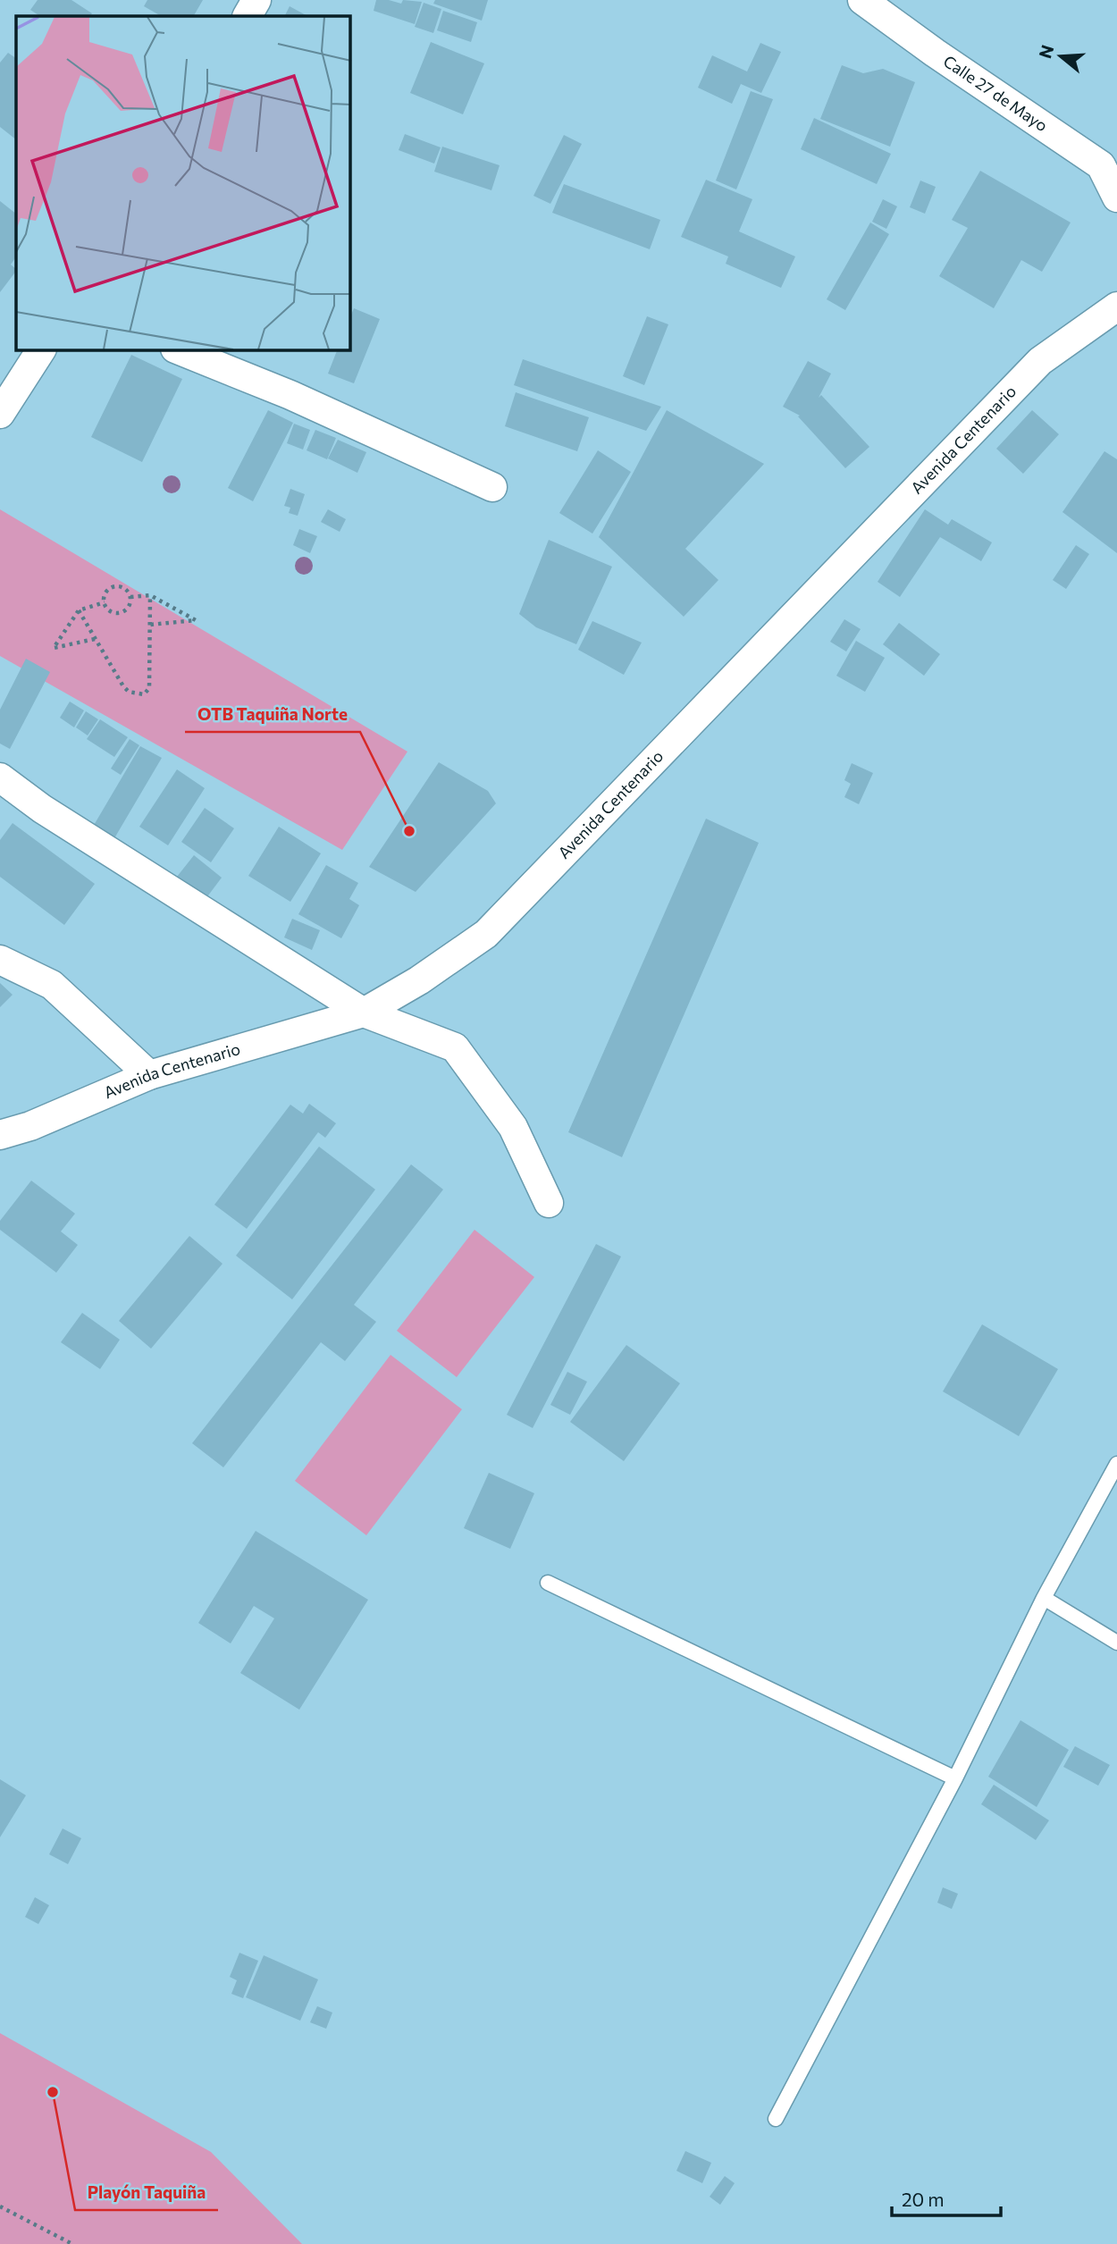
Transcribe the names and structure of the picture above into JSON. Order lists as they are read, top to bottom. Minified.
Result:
{"streets":{"street":["Calle 27 de Mayo","Avenida Centenario"]},"places":["OTB Taquiña Norte","Playón Taquiña"],"scale_bar":"20 m","north":"left"}
